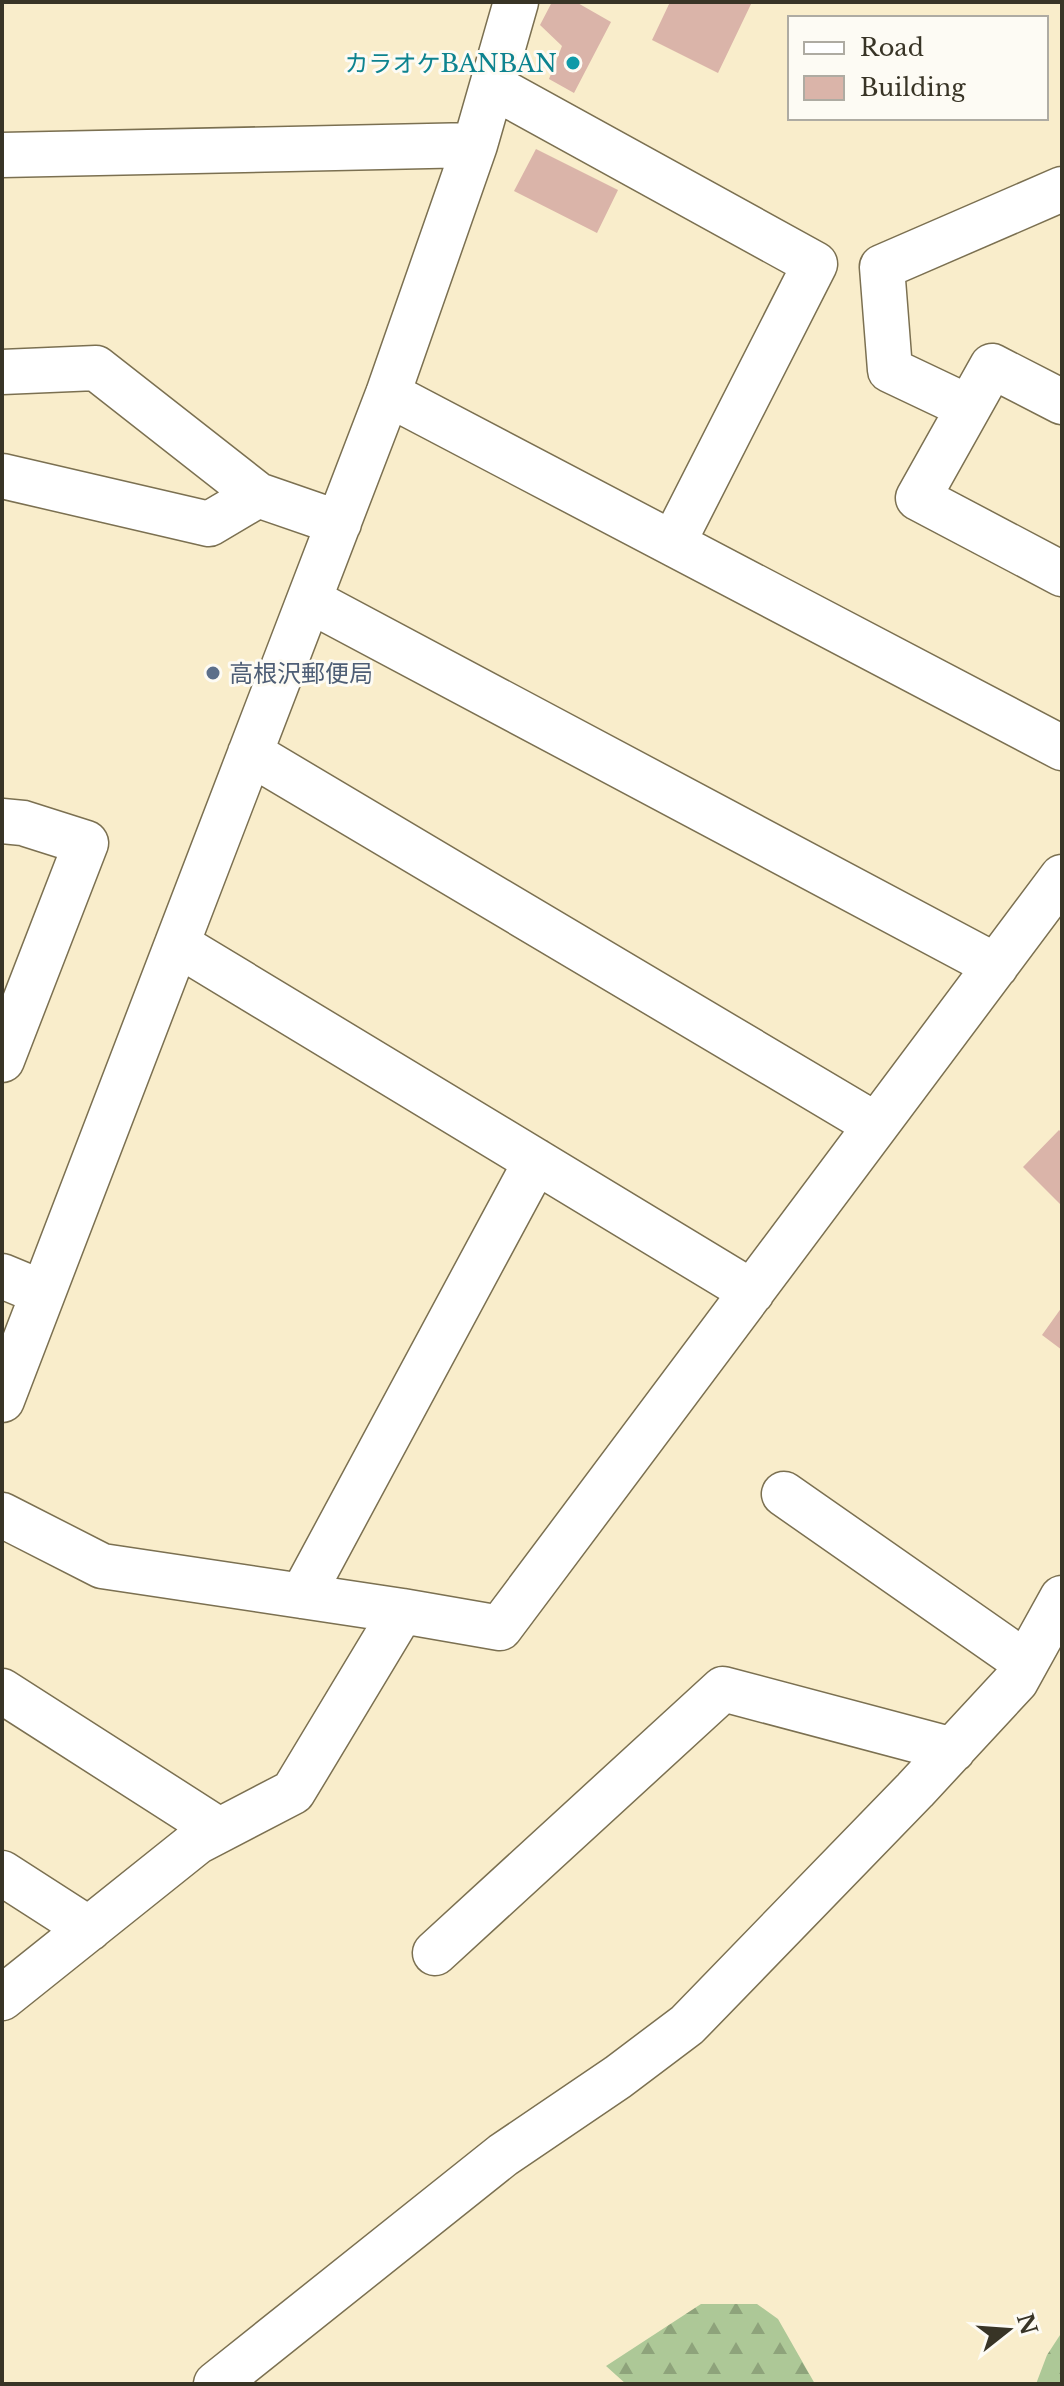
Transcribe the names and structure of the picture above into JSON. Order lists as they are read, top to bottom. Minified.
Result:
{"places":["カラオケBANBAN","高根沢郵便局"],"legend":["Road","Building"],"north":"right"}
